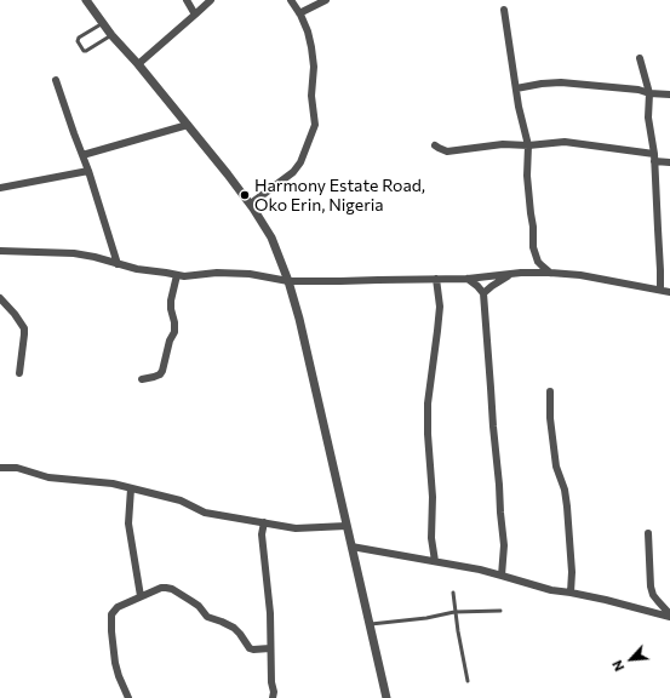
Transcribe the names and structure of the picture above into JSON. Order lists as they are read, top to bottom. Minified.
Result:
{"places":["Harmony Estate Road, Oko Erin, Nigeria"],"north":"bottom left"}
